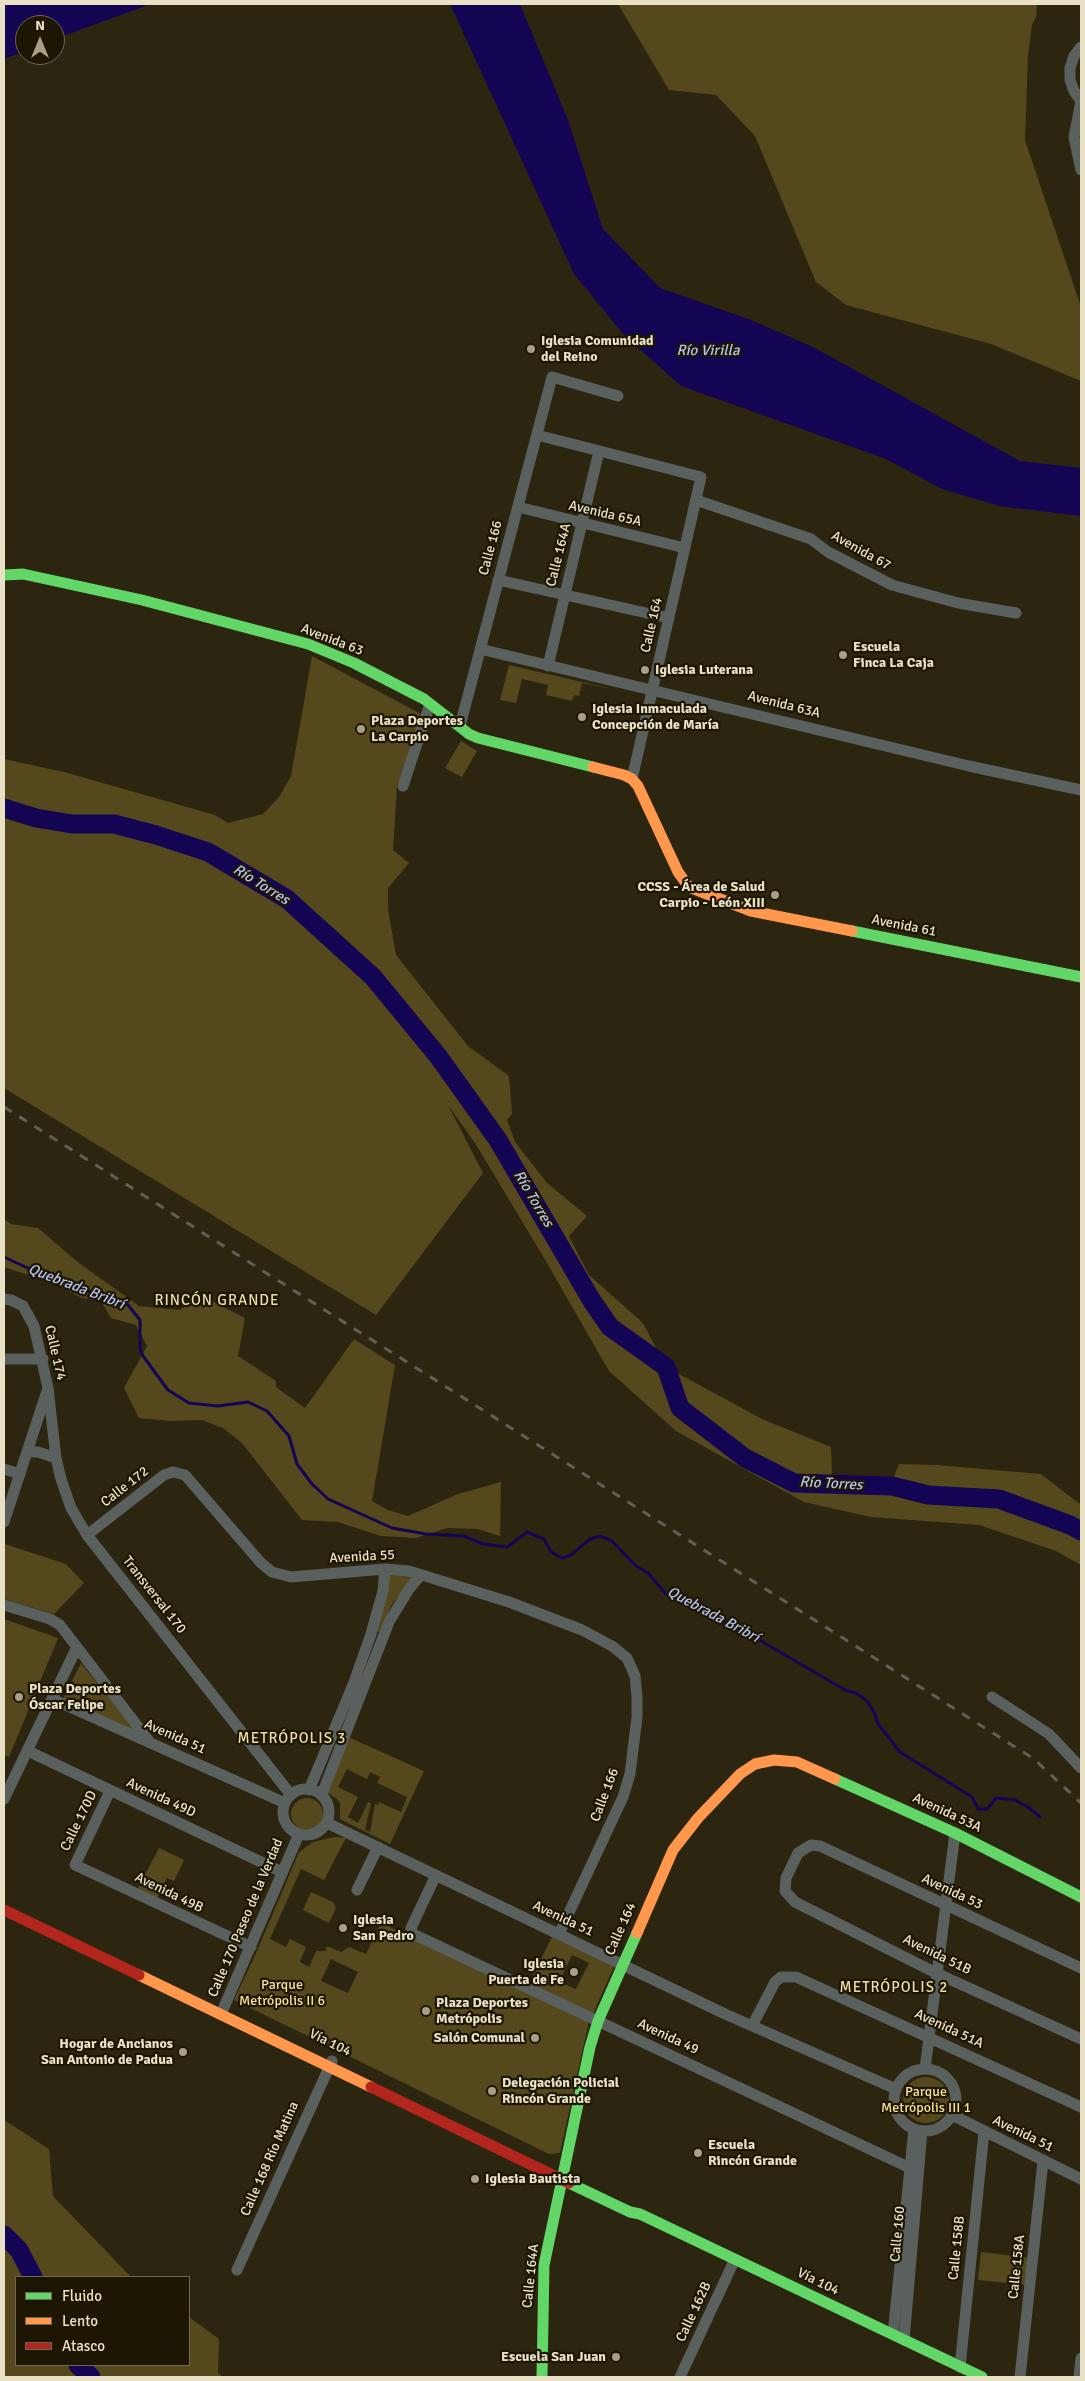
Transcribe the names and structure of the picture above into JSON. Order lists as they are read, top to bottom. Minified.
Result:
{"streets":{"street":["Avenida 65A","Calle 166","Avenida 67","Calle 164A","Calle 164","Avenida 63","Avenida 63A","Avenida 61","Calle 174","Calle 172","Avenida 55","Transversal 170","Avenida 51","Avenida 49D","Avenida 53A","Calle 170D","Avenida 53","Avenida 49B","Calle 170 Paseo de la Verdad","Avenida 51B","Avenida 51A","Avenida 49","Vía 104","Calle 168 Río Matina","Calle 160","Calle 158B","Calle 158A","Calle 162B"]},"crossings":[["Avenida 65A","Calle 166"],["Avenida 65A","Calle 164A"],["Avenida 65A","Calle 164"],["Calle 166","Avenida 63"],["Calle 166","Avenida 63A"],["Calle 166","Avenida 55"],["Calle 166","Avenida 51"],["Avenida 67","Calle 164"],["Calle 164A","Calle 164"],["Calle 164A","Avenida 63A"],["Calle 164A","Vía 104"],["Calle 164","Avenida 63"],["Calle 164","Avenida 63A"],["Calle 164","Avenida 61"],["Calle 164","Avenida 51"],["Calle 164","Avenida 53A"],["Calle 164","Avenida 49"],["Calle 164","Vía 104"],["Avenida 63","Avenida 61"],["Calle 174","Transversal 170"],["Calle 172","Avenida 55"],["Calle 172","Transversal 170"],["Transversal 170","Avenida 51"],["Transversal 170","Calle 170 Paseo de la Verdad"],["Avenida 51","Calle 170 Paseo de la Verdad"],["Avenida 51","Avenida 51A"],["Avenida 51","Avenida 49"],["Avenida 51","Calle 160"],["Avenida 51","Calle 158B"],["Avenida 51","Calle 158A"],["Avenida 49D","Calle 170D"],["Avenida 49D","Calle 170 Paseo de la Verdad"],["Calle 170D","Avenida 49B"],["Avenida 53","Avenida 51B"],["Avenida 49B","Calle 170 Paseo de la Verdad"],["Calle 170 Paseo de la Verdad","Vía 104"],["Avenida 49","Calle 160"],["Vía 104","Calle 168 Río Matina"],["Vía 104","Calle 160"],["Vía 104","Calle 158B"],["Vía 104","Calle 162B"]],"districts":["RINCÓN GRANDE","METRÓPOLIS 3","METRÓPOLIS 2"],"water":["Río Virilla","Río Torres","Quebrada Bribrí"],"parks":["Parque Metrópolis II 6","Parque Metrópolis III 1"],"places":["Iglesia Comunidad del Reino","Escuela Finca La Caja","Iglesia Luterana","Iglesia Inmaculada Concepción de María","Plaza Deportes La Carpio","CCSS - Área de Salud Carpio - León XIII","Plaza Deportes Óscar Felipe","Iglesia San Pedro","Iglesia Puerta de Fe","Plaza Deportes Metrópolis","Salón Comunal","Hogar de Ancianos San Antonio de Padua","Delegación Policial Rincón Grande","Escuela Rincón Grande","Iglesia Bautista","Escuela San Juan"],"legend":["Fluido","Lento","Atasco"],"north":"top"}
